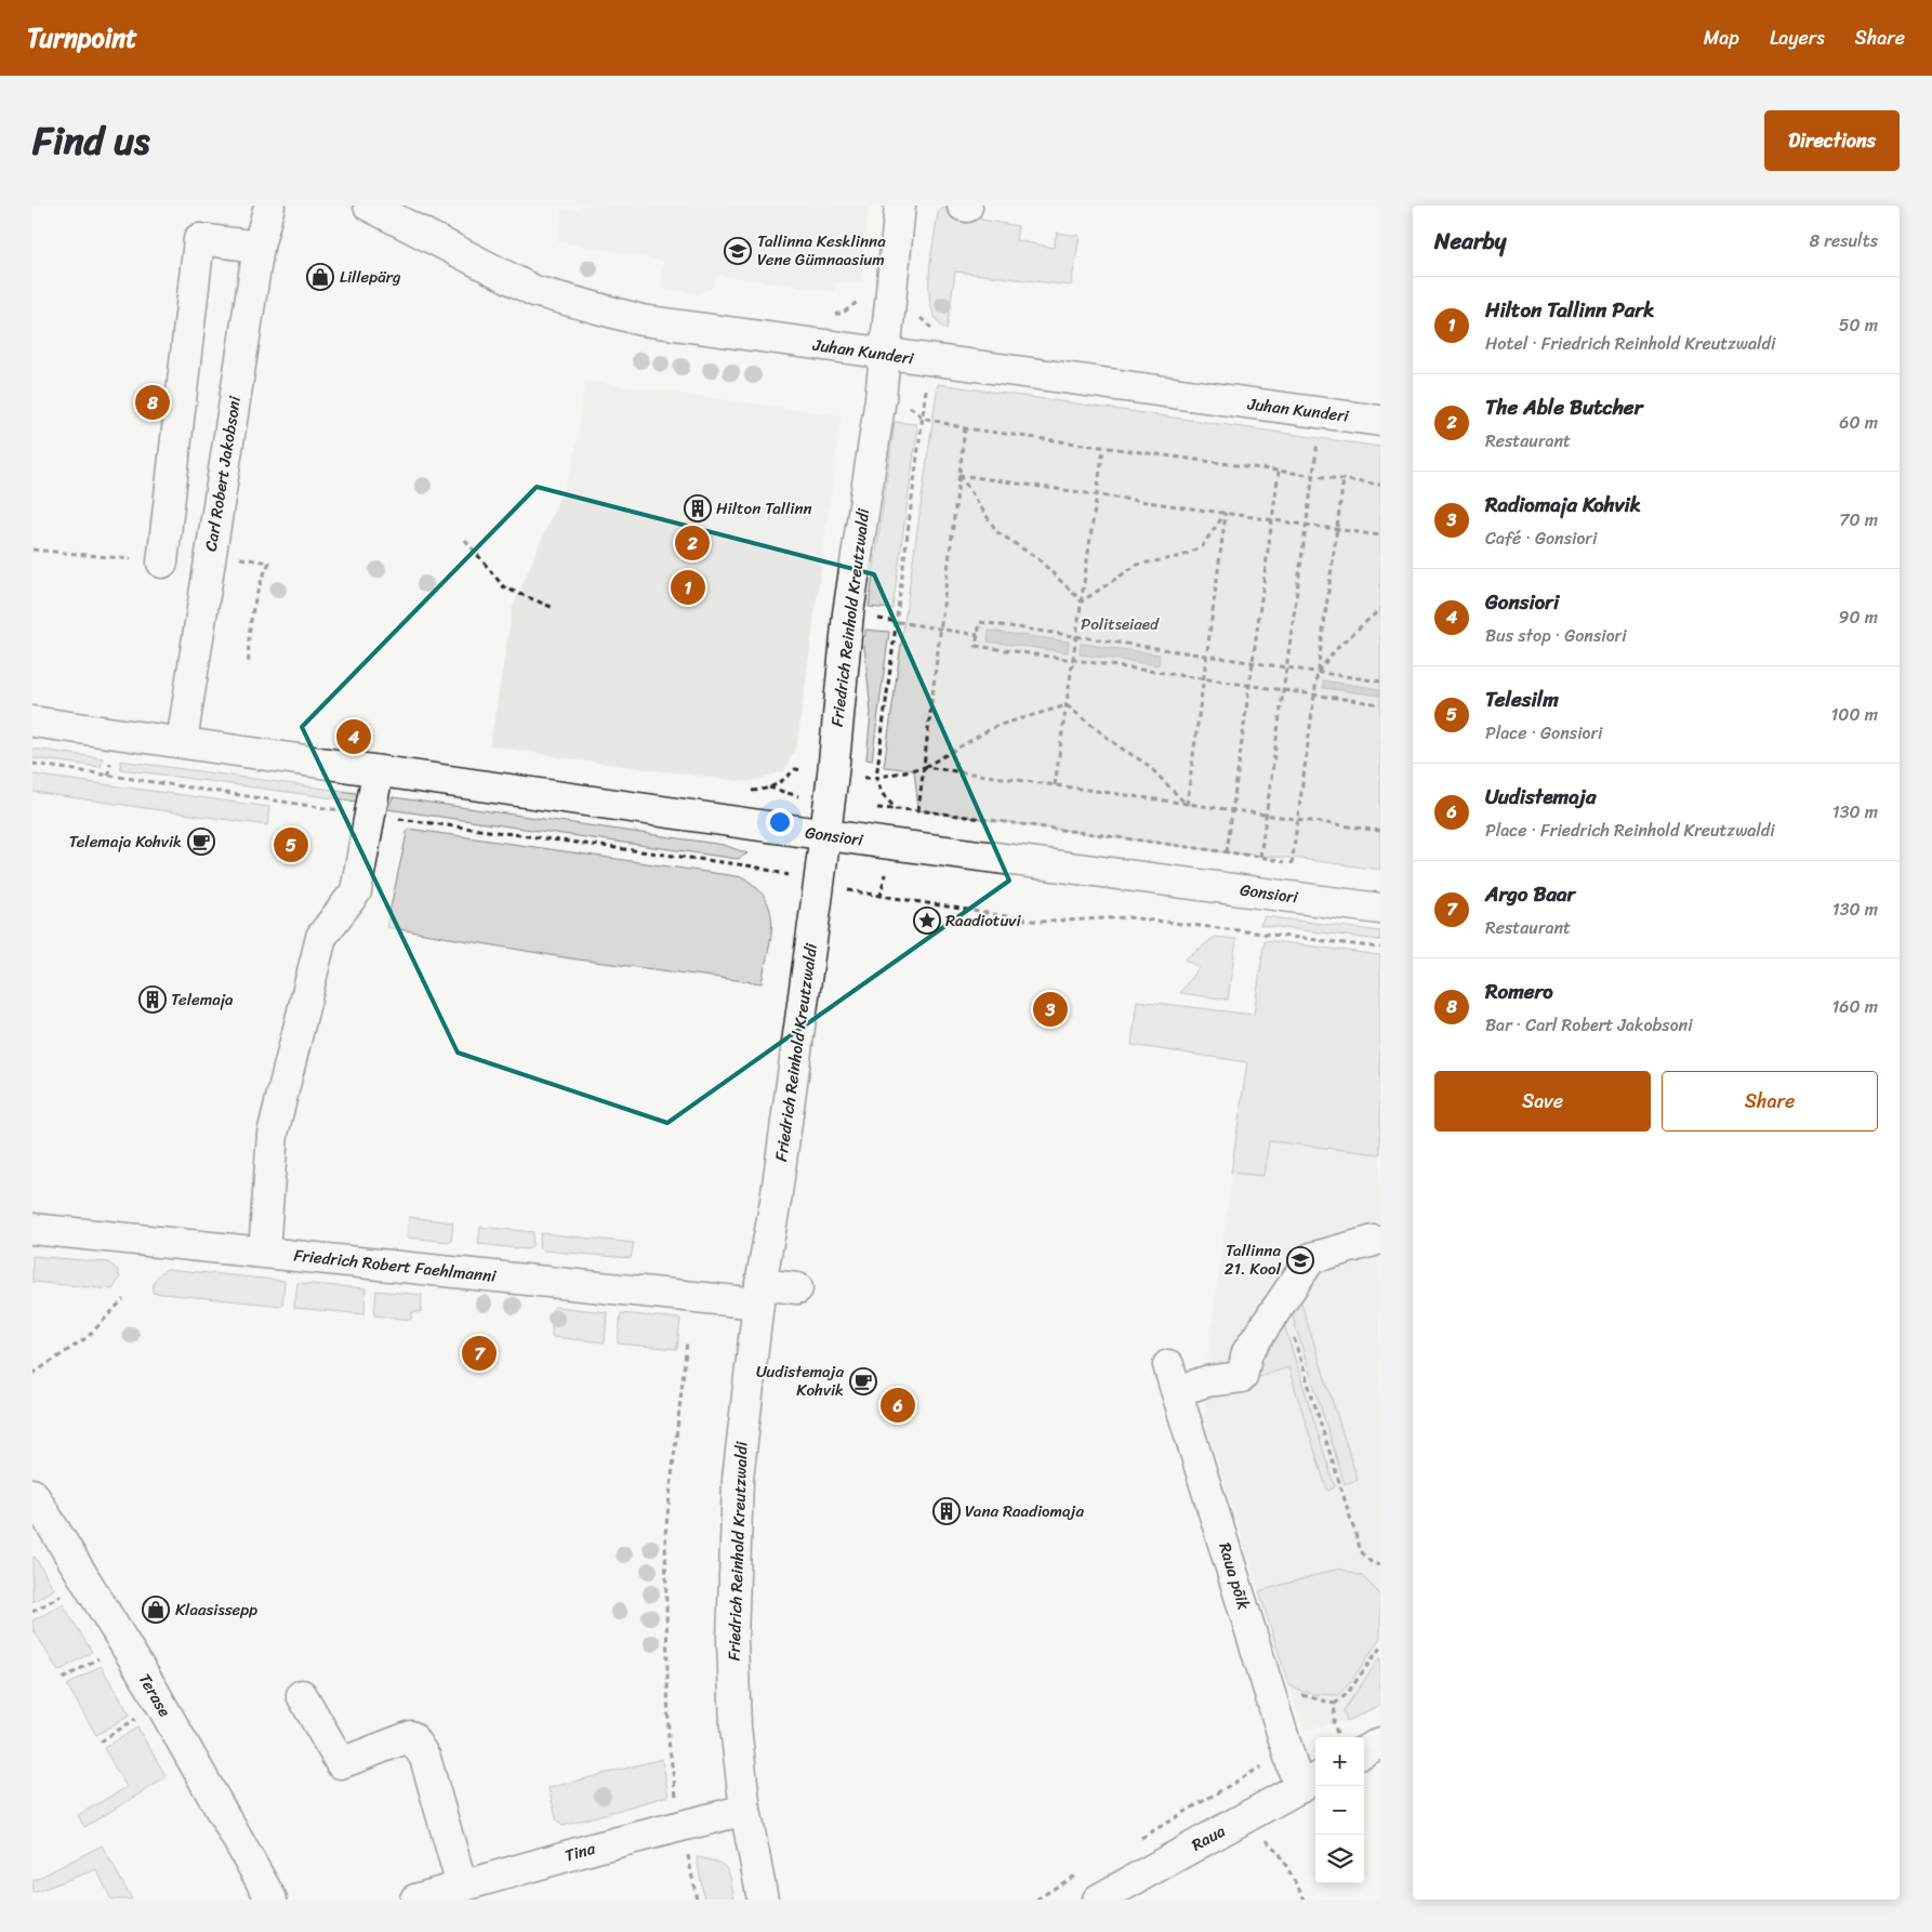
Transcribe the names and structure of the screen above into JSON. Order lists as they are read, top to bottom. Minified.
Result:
{"streets":{"street":["Juhan Kunderi","Carl Robert Jakobsoni","Friedrich Reinhold Kreutzwaldi","Gonsiori","Friedrich Robert Faehlmanni","Raua põik","Terase","Raua","Tina"]},"crossings":[["Juhan Kunderi","Friedrich Reinhold Kreutzwaldi"],["Carl Robert Jakobsoni","Gonsiori"],["Friedrich Reinhold Kreutzwaldi","Gonsiori"],["Friedrich Reinhold Kreutzwaldi","Friedrich Robert Faehlmanni"],["Friedrich Reinhold Kreutzwaldi","Tina"],["Raua põik","Raua"]],"parks":["Politseiaed"],"places":{"school or university":["Tallinna Kesklinna Vene Gümnaasium","Tallinna 21. Kool"],"shop":["Lillepärg","Klaasissepp"],"building":["Hilton Tallinn","Telemaja","Vana Raadiomaja"],"cafe":["Telemaja Kohvik","Uudistemaja Kohvik"],"place":["Raadiotuvi"]},"page":{"header":"Turnpoint","nav":["Map","Layers","Share"],"title":"Find us","buttons":["Directions",["Save","Share"]],"heading":["Nearby","8 results"],"list":[{"mark":"1","name":"Hilton Tallinn Park","note":"Hotel · Friedrich Reinhold Kreutzwaldi","value":"50 m"},{"mark":"2","name":"The Able Butcher","note":"Restaurant","value":"60 m"},{"mark":"3","name":"Radiomaja Kohvik","note":"Café · Gonsiori","value":"70 m"},{"mark":"4","name":"Gonsiori","note":"Bus stop · Gonsiori","value":"90 m"},{"mark":"5","name":"Telesilm","note":"Place · Gonsiori","value":"100 m"},{"mark":"6","name":"Uudistemaja","note":"Place · Friedrich Reinhold Kreutzwaldi","value":"130 m"},{"mark":"7","name":"Argo Baar","note":"Restaurant","value":"130 m"},{"mark":"8","name":"Romero","note":"Bar · Carl Robert Jakobsoni","value":"160 m"}],"pins":["8","2","1","4","5","3","7","6"],"map_buttons":["+","−"]}}
